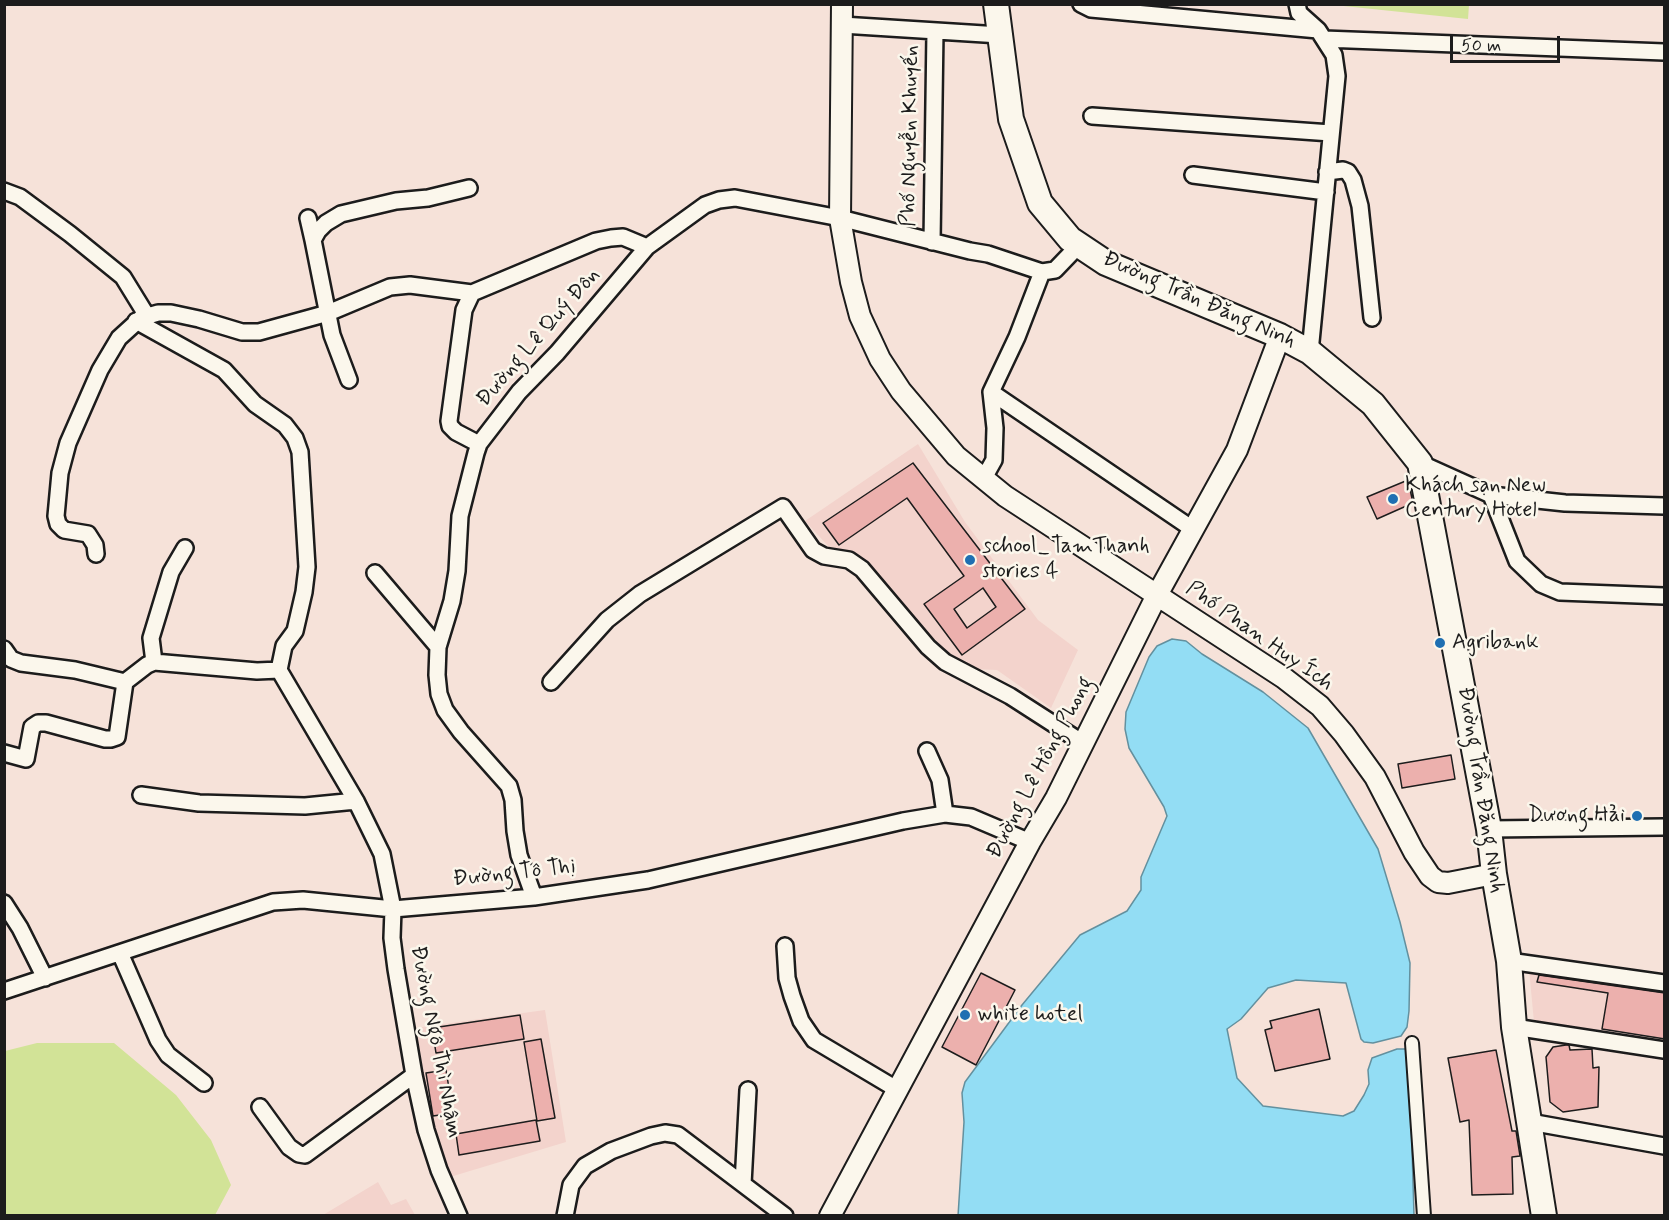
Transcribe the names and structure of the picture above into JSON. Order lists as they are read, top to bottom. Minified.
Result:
{"streets":{"main road":["Đường Trần Đăng Ninh"],"street":["Phố Nguyễn Khuyến","Đường Lê Quý Đôn","Phố Phan Huy Ích","Đường Lê Hồng Phong","Đường Tô Thị","Đường Ngô Thì Nhậm"]},"crossings":[["Phố Nguyễn Khuyến","Đường Lê Quý Đôn"],["Đường Trần Đăng Ninh","Phố Phan Huy Ích"],["Đường Trần Đăng Ninh","Đường Lê Hồng Phong"],["Đường Lê Quý Đôn","Phố Phan Huy Ích"],["Đường Lê Quý Đôn","Đường Tô Thị"],["Phố Phan Huy Ích","Đường Lê Hồng Phong"],["Đường Lê Hồng Phong","Đường Tô Thị"],["Đường Tô Thị","Đường Ngô Thì Nhậm"]],"places":["Khách sạn New Century Hotel","school_TamThanh stories 4","Agribank","Dương Hải","white hotel"],"scale_bar":"50 m"}
